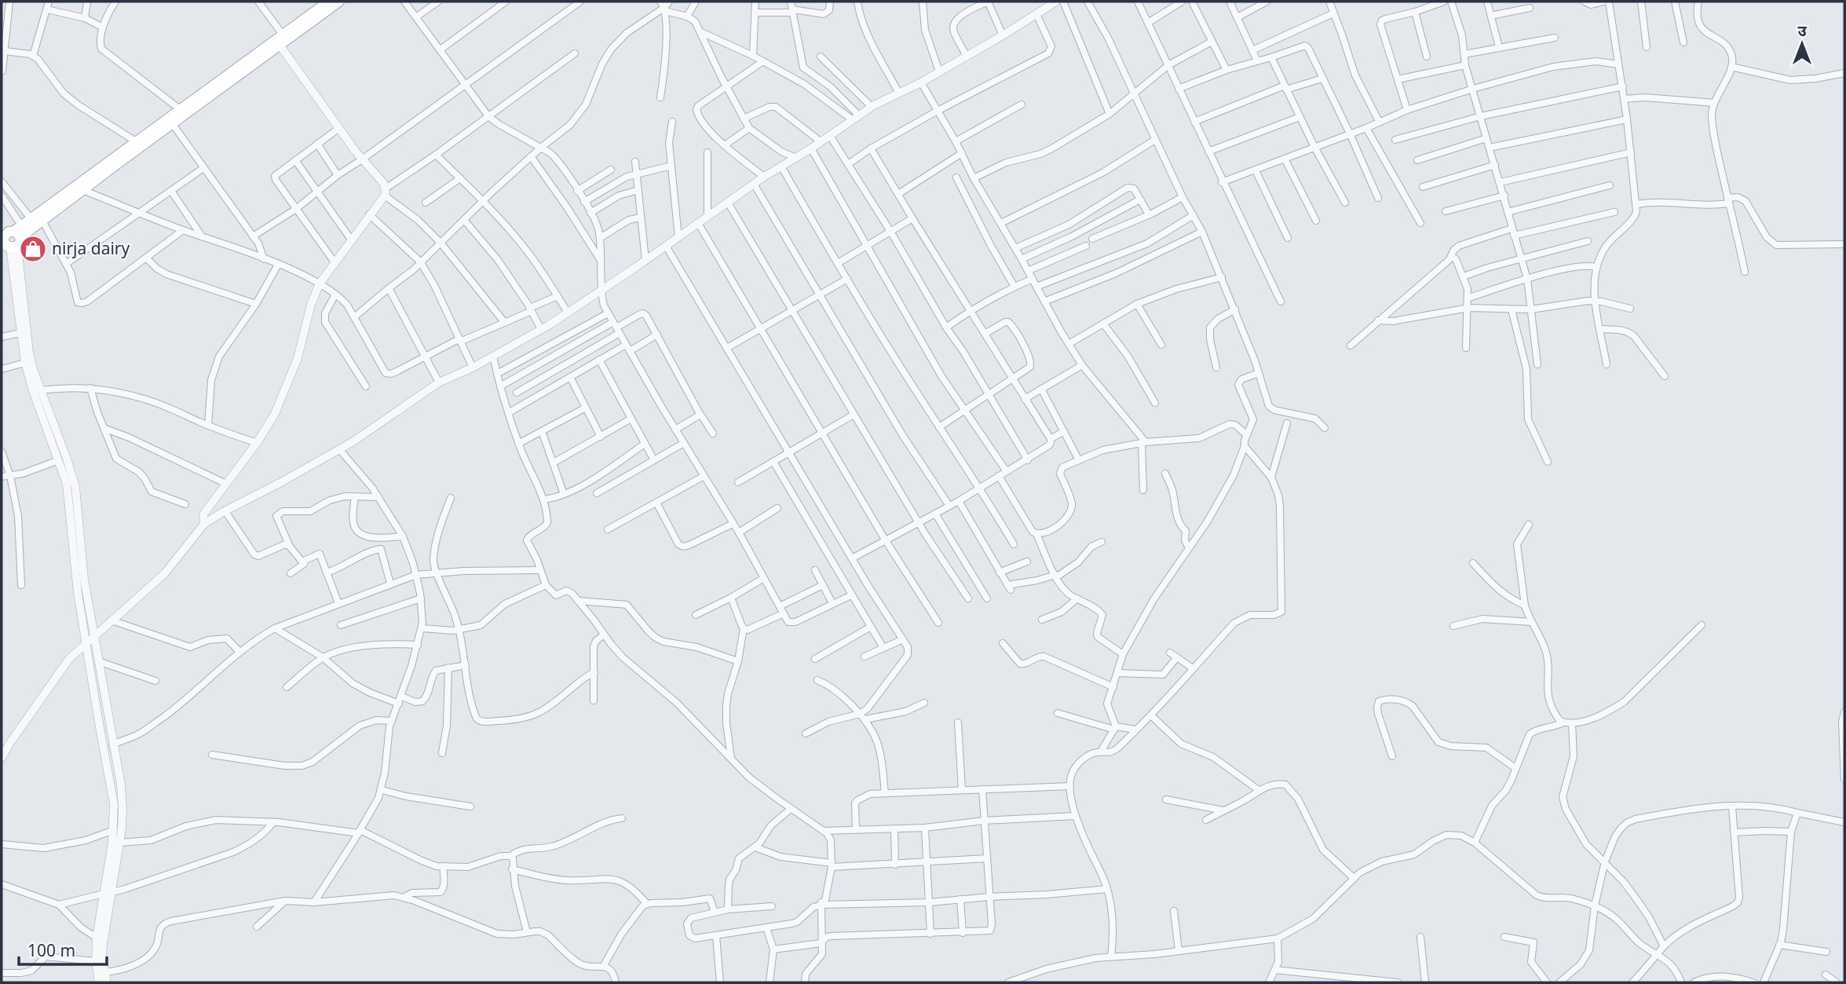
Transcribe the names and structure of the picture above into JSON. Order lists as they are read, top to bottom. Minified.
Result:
{"places":{"shop":["nirja dairy"]},"scale_bar":"100 m","north":"top"}
